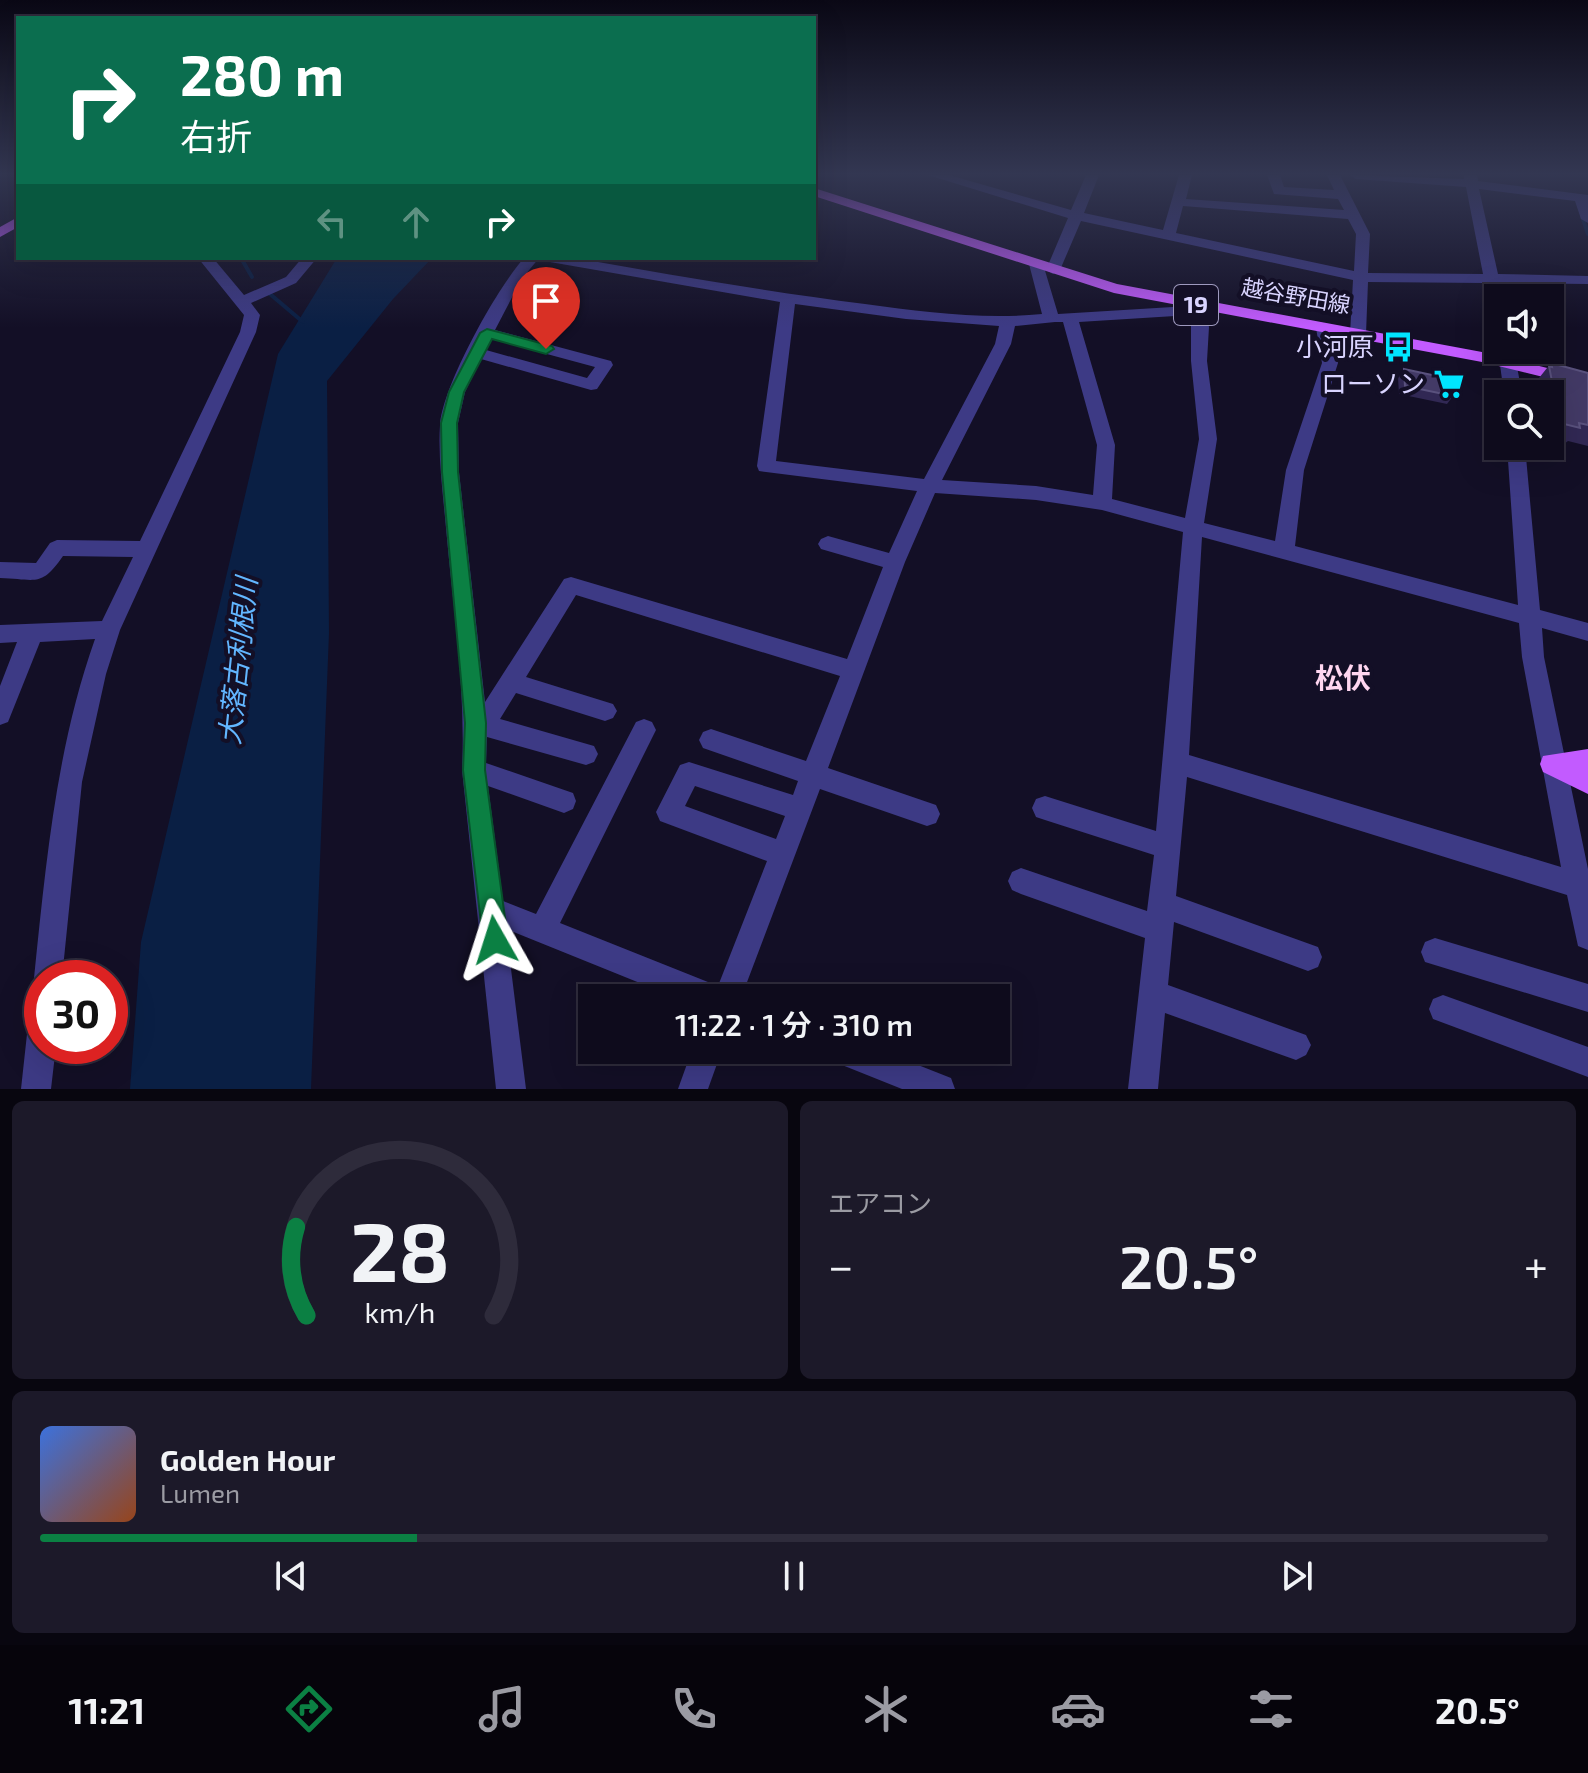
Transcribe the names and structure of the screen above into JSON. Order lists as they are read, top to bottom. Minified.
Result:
{"streets":{"main road":["越谷野田線","19"]},"districts":["松伏"],"water":["大落古利根川"],"places":{"bus stop":["小河原"],"supermarket":["ローソン"]},"page":{"turn":["280 m","右折"],"limit":"30","trip":"11:22 · 1 分 · 310 m","tile":"エアコン","heat":["−","20.5°","+"],"song":["Golden Hour","Lumen"],"tabs":["11:21","20.5°"],"gauge":["28","km/h"]}}
